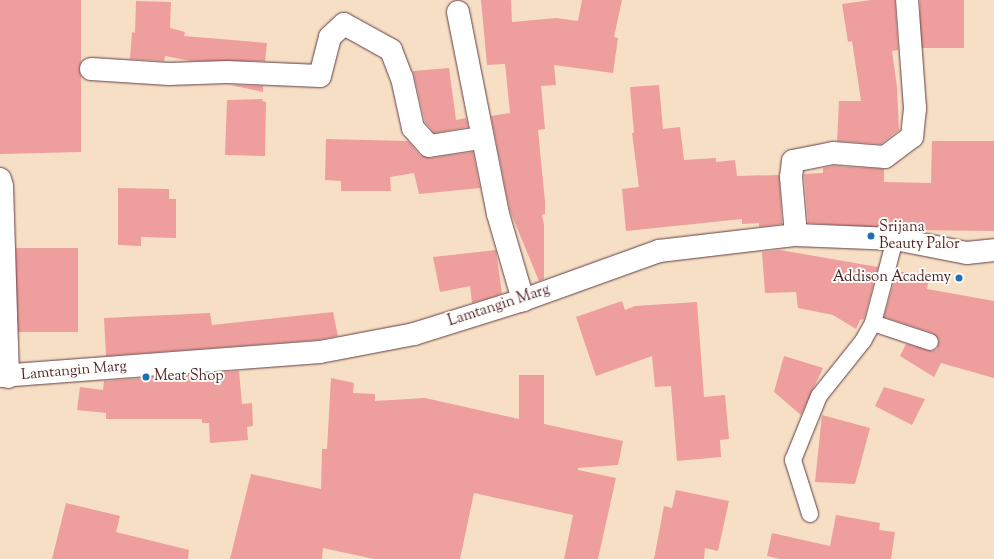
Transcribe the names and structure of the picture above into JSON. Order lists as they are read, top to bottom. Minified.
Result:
{"streets":{"street":["Lamtangin Marg"]},"places":["Srijana Beauty Palor","Addison Academy","Meat Shop"]}
